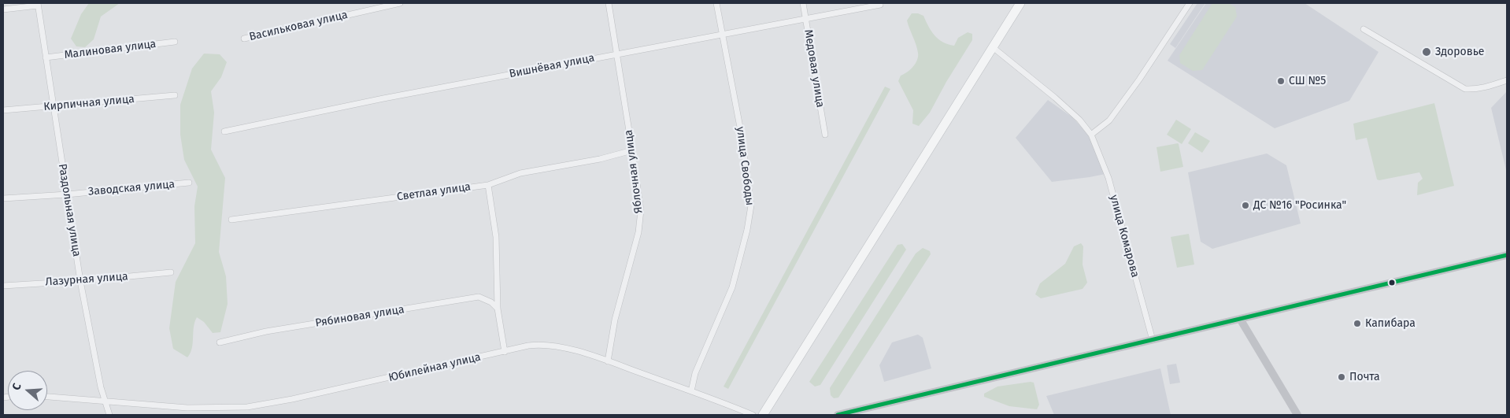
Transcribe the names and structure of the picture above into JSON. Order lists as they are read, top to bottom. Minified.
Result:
{"streets":{"street":["Васильковая улица","Малиновая улица","Вишнёвая улица","Медовая улица","Кирпичная улица","улица Свободы","Яблочная улица","Заводская улица","Светлая улица","Раздольная улица","улица Комарова","Лазурная улица","Рябиновая улица","Юбилейная улица"]},"crossings":[["Малиновая улица","Раздольная улица"],["Вишнёвая улица","Медовая улица"],["Вишнёвая улица","улица Свободы"],["Вишнёвая улица","Яблочная улица"],["Кирпичная улица","Раздольная улица"],["улица Свободы","Юбилейная улица"],["Яблочная улица","Светлая улица"],["Яблочная улица","Юбилейная улица"],["Заводская улица","Раздольная улица"],["Раздольная улица","Лазурная улица"],["Раздольная улица","Юбилейная улица"]],"places":["Здоровье","СШ №5","ДС №16 \"Росинка\"","Капибара","Почта"],"north":"left"}
